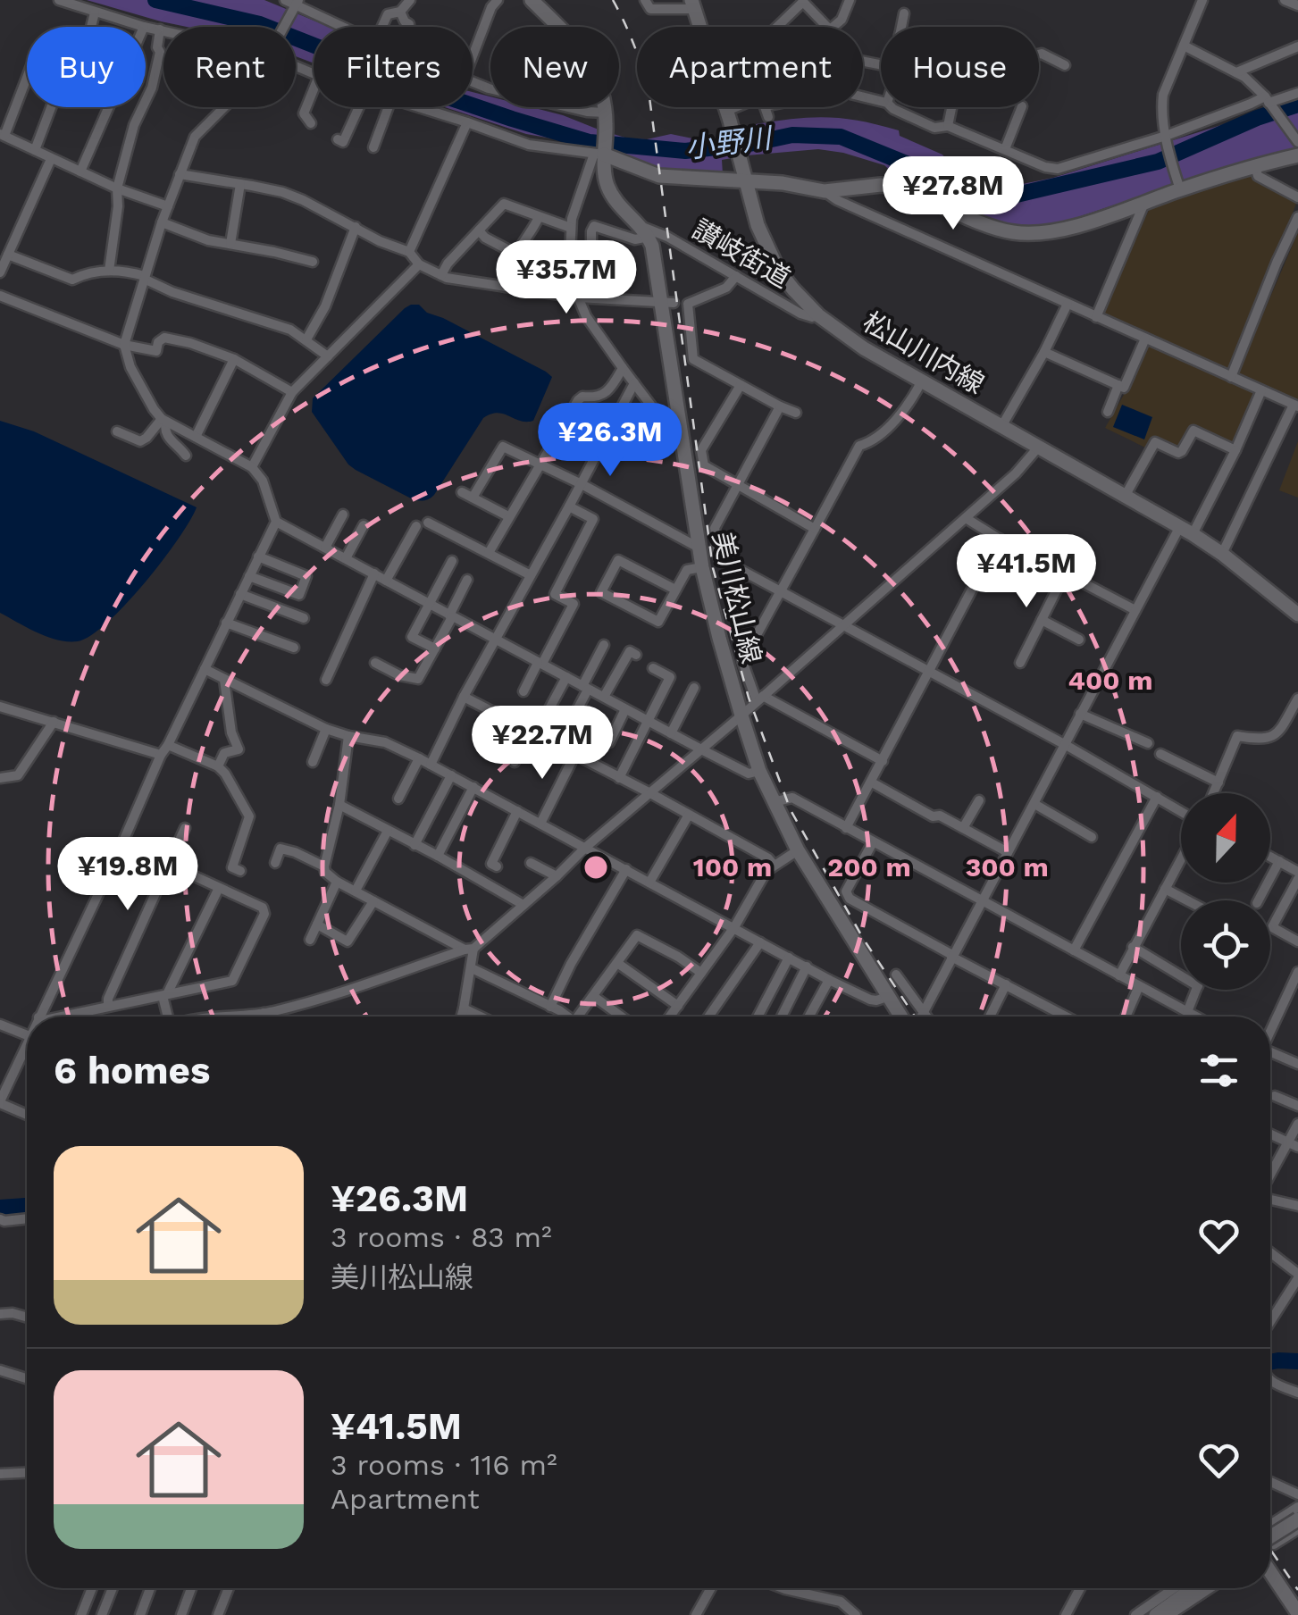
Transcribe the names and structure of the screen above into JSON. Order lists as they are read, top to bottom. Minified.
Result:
{"streets":{"main road":["松山川内線","美川松山線"],"street":["讃岐街道"]},"crossings":[["讃岐街道","松山川内線"],["讃岐街道","美川松山線"]],"water":["小野川"],"north":"top","page":{"chip":["Buy","Rent","Filters","New","Apartment","House"],"price":["¥27.8M","¥35.7M","¥26.3M","¥41.5M","¥22.7M","¥19.8M"],"heading":"6 homes","list":[{"name":"¥26.3M","note":"3 rooms · 83 m² · 美川松山線"},{"name":"¥41.5M","note":"3 rooms · 116 m² · Apartment"}]},"rings":["400 m","100 m","200 m","300 m"]}
